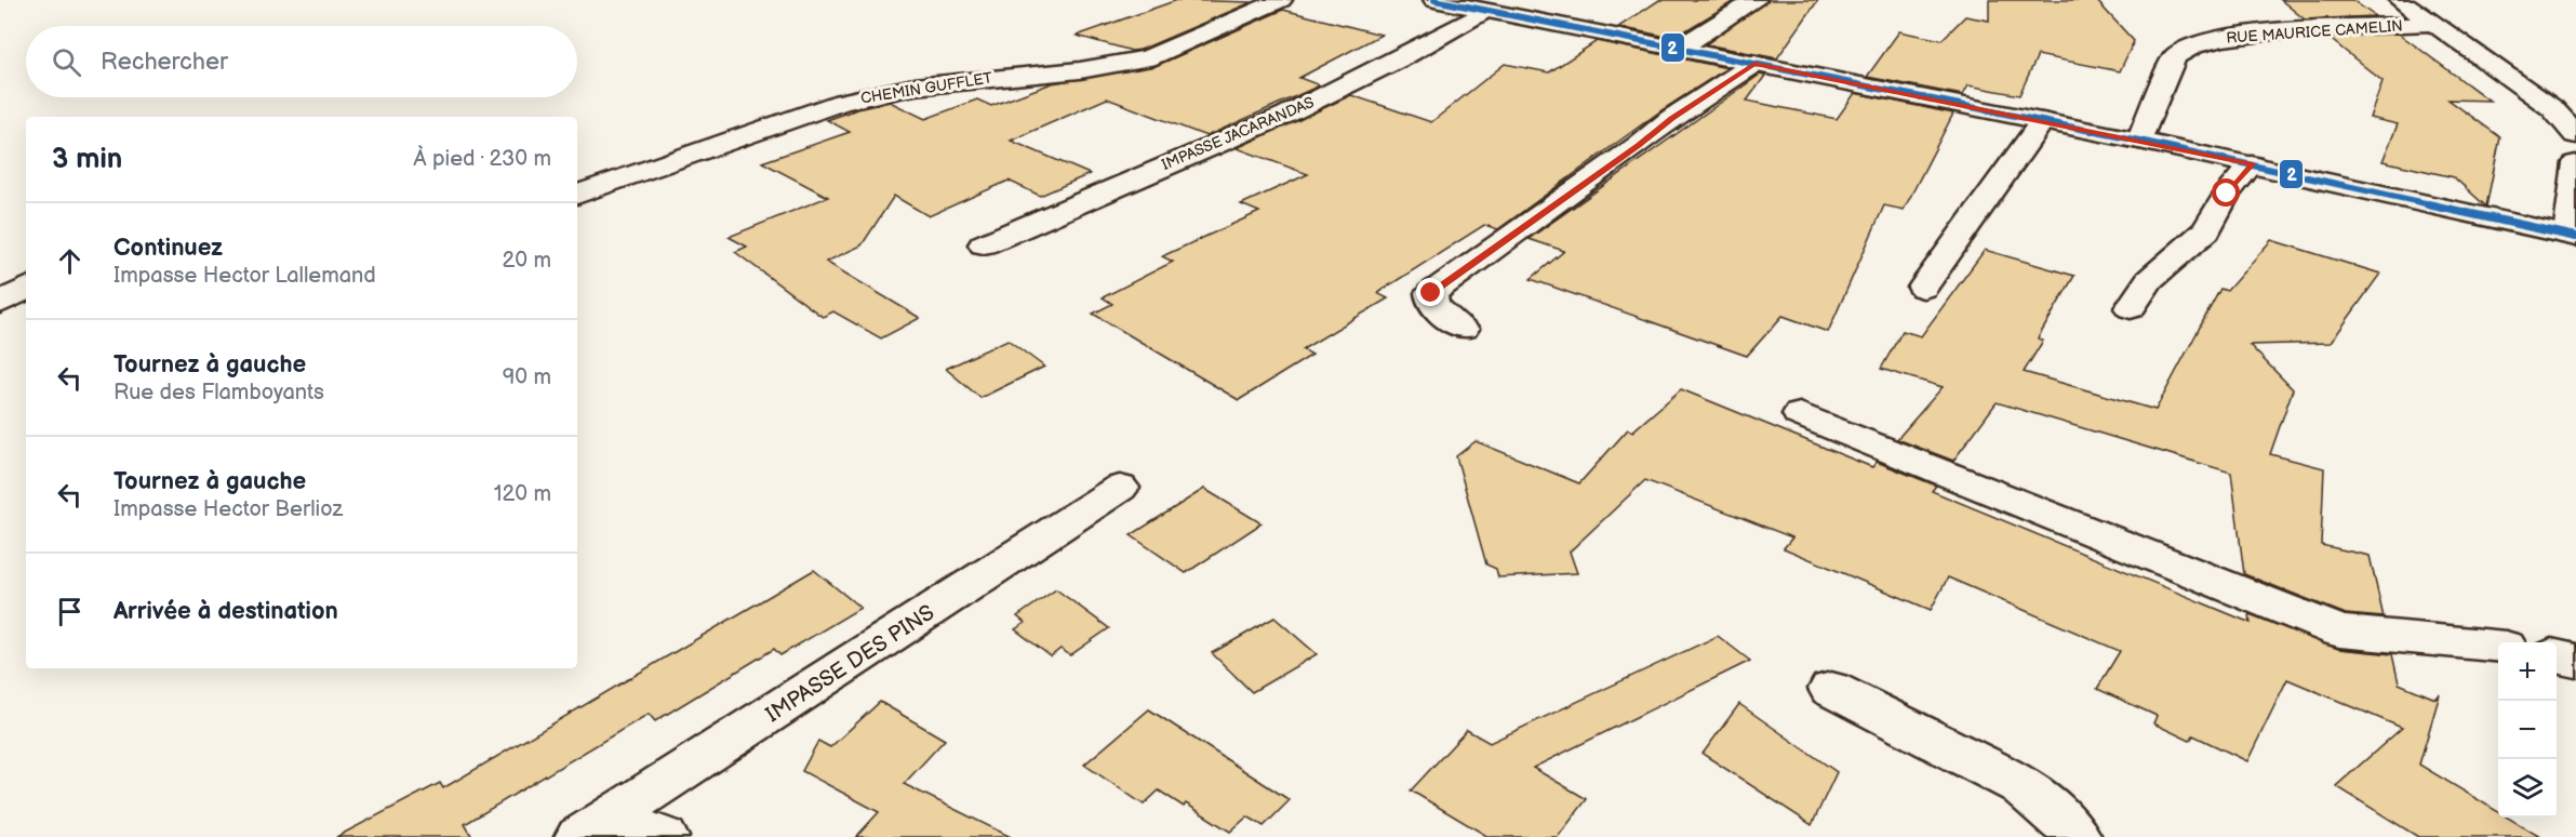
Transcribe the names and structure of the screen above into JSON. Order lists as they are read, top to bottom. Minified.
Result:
{"streets":{"street":["RUE MAURICE CAMELIN","CHEMIN GUFFLET","IMPASSE JACARANDAS","IMPASSE DES PINS"]},"lines":["transit line 2"],"page":{"search":"Rechercher","heading":["3 min","À pied · 230 m"],"list":[["Continuez","Impasse Hector Lallemand","20 m"],["Tournez à gauche","Rue des Flamboyants","90 m"],["Tournez à gauche","Impasse Hector Berlioz","120 m"],"Arrivée à destination"],"map_buttons":["+","−"]}}
